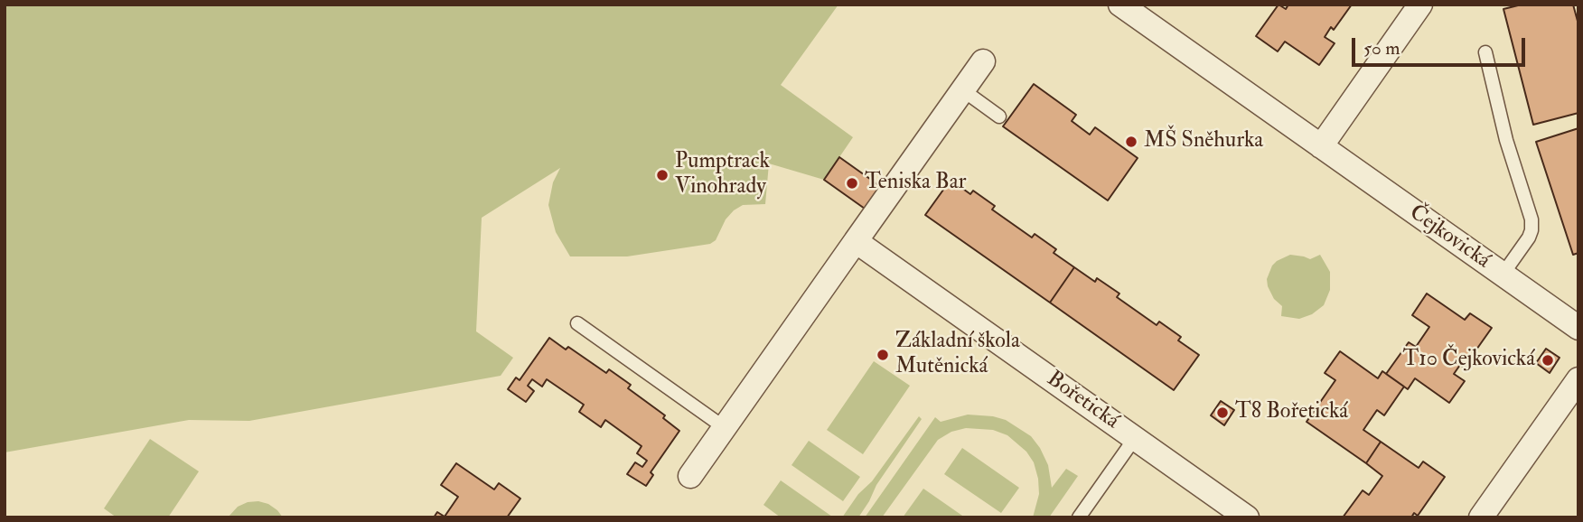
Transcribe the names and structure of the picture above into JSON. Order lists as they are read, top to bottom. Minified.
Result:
{"streets":{"street":["Čejkovická","Bořetická"]},"places":["MŠ Sněhurka","Pumptrack Vinohrady","Teniska Bar","Základní škola Mutěnická","T10 Čejkovická","T8 Bořetická"],"scale_bar":"50 m"}
